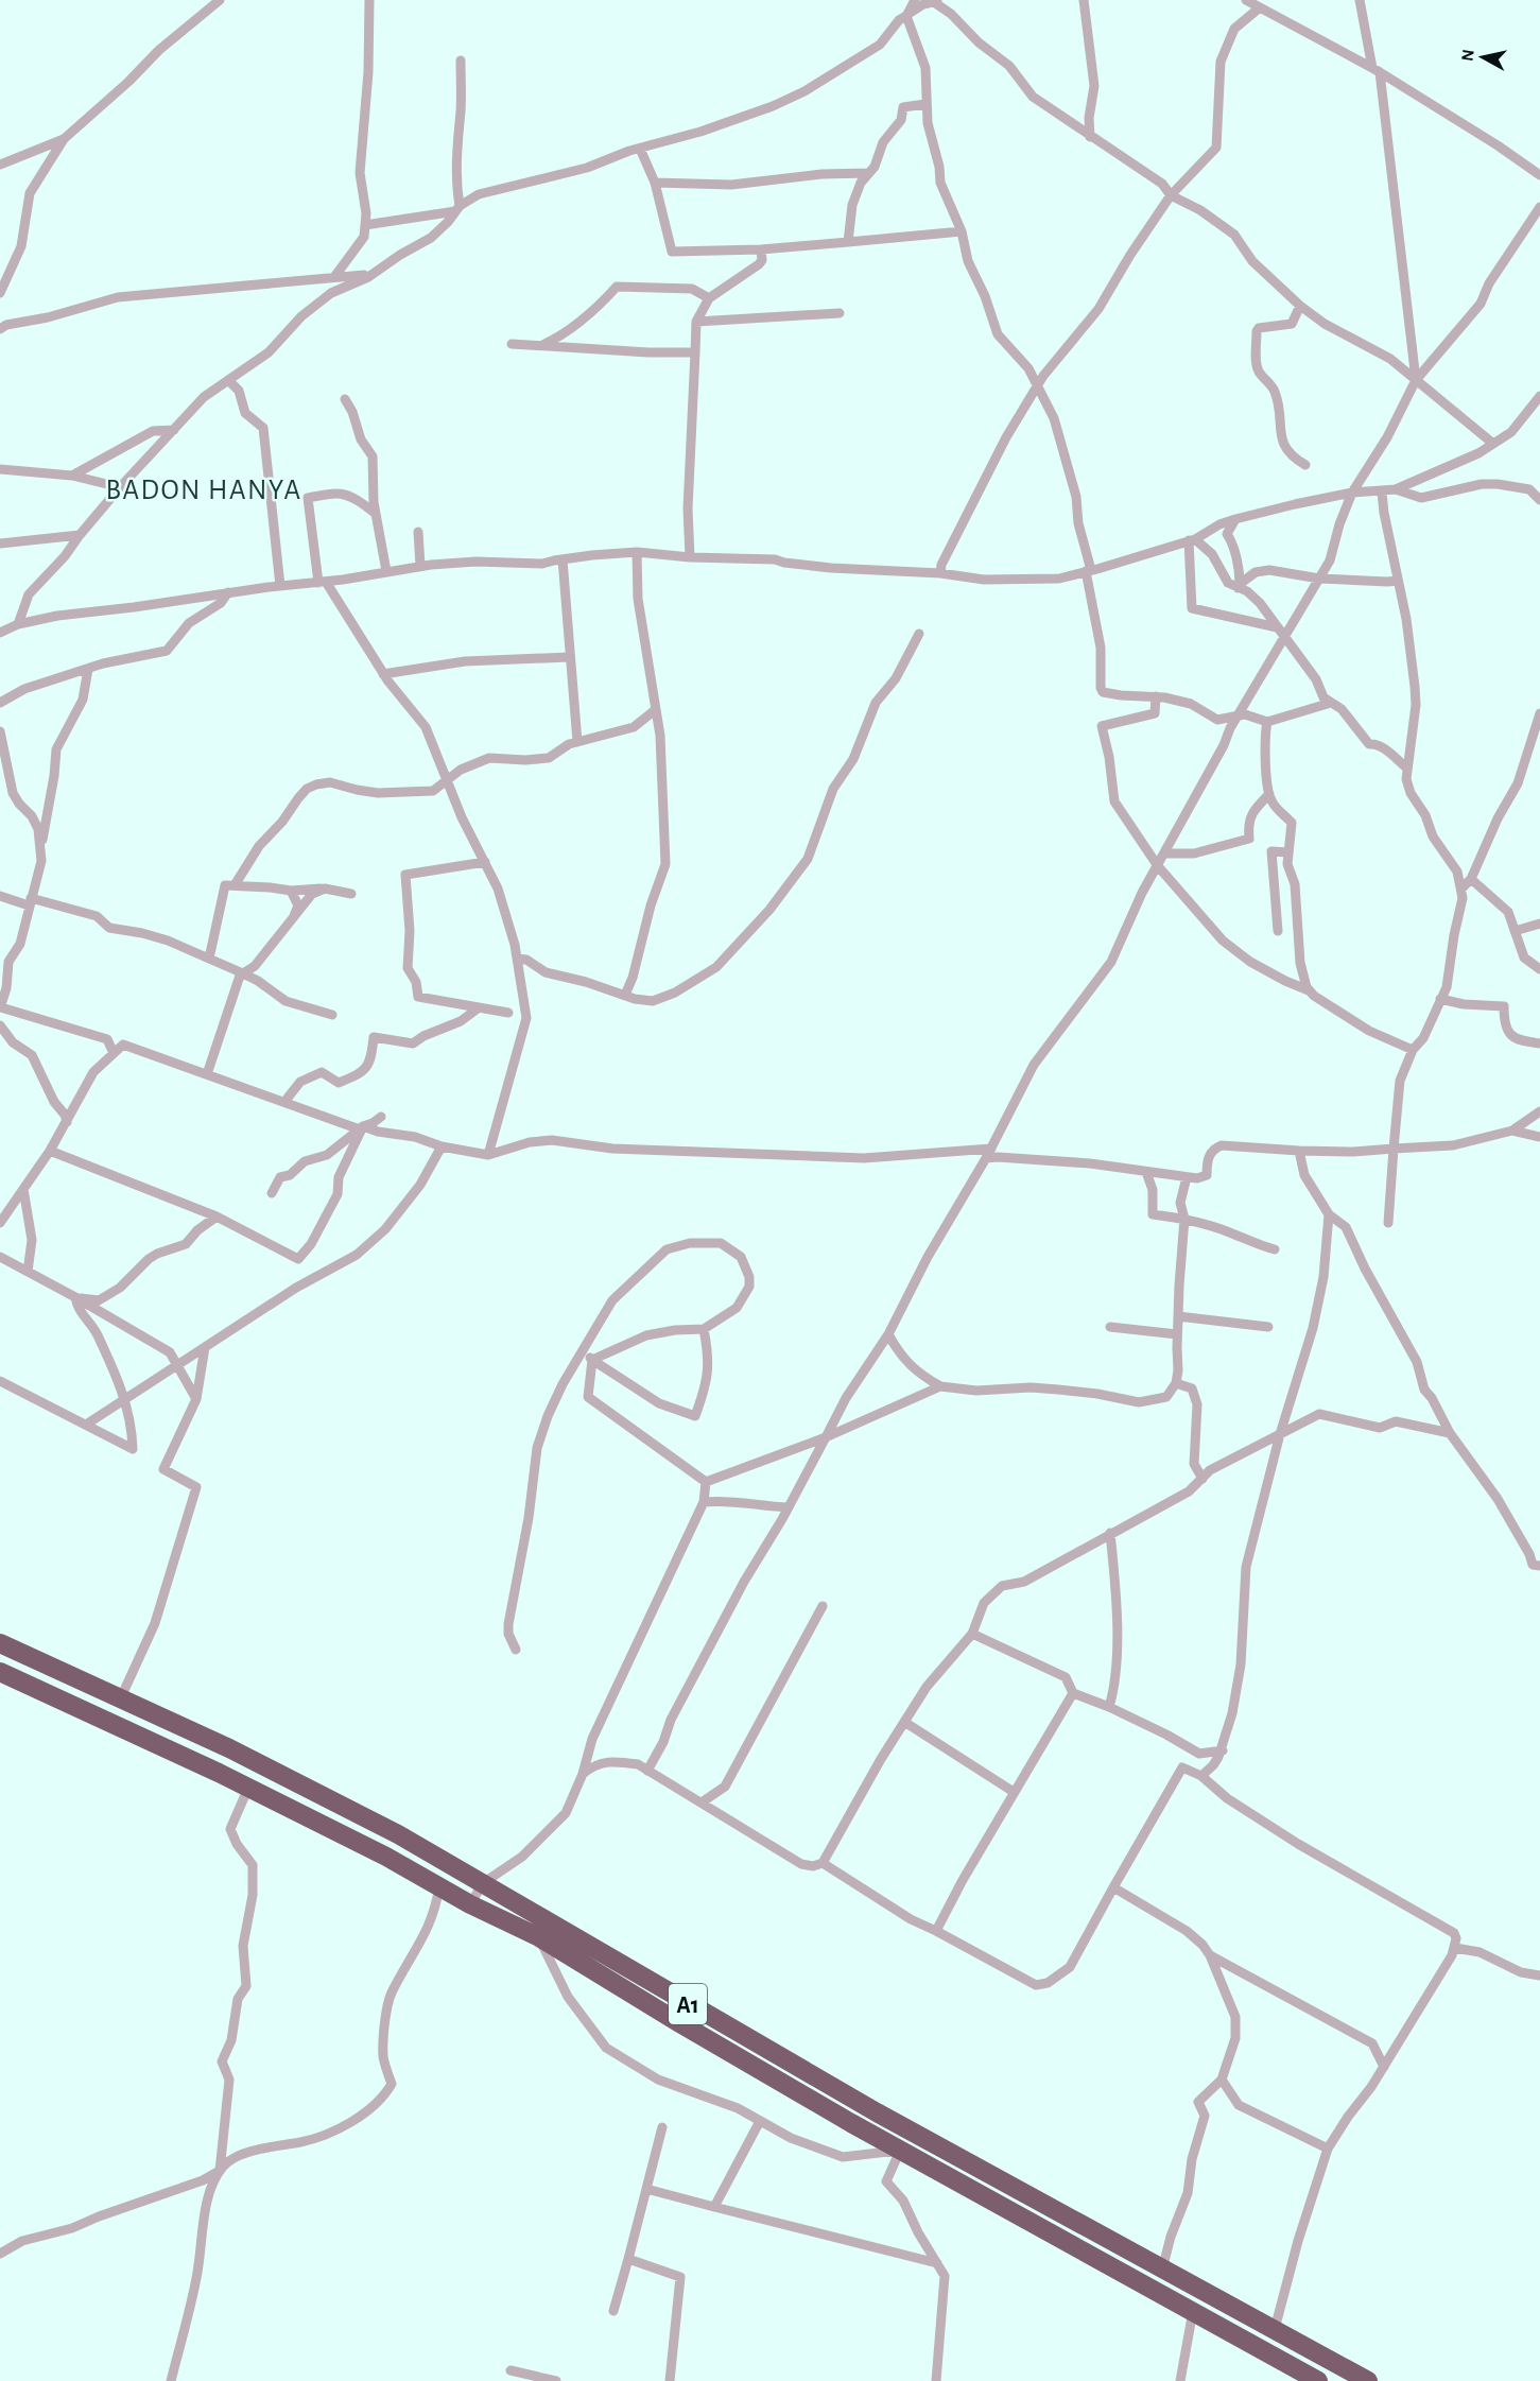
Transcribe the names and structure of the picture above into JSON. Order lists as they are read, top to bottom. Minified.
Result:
{"streets":{"highway":["A1"]},"districts":["BADON HANYA"],"north":"left"}
